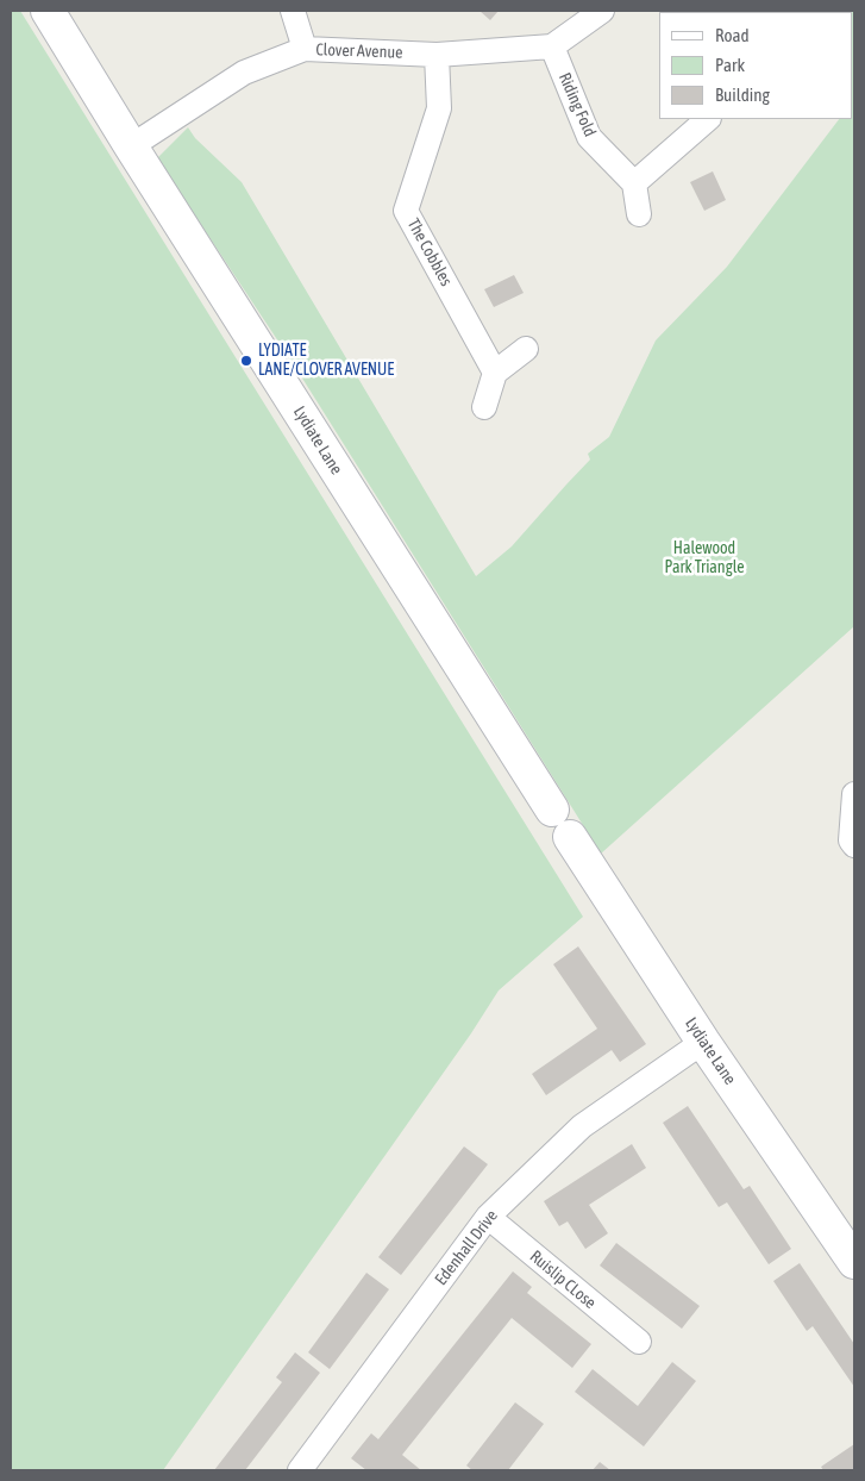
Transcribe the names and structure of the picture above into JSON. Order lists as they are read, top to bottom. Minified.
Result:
{"streets":{"street":["Clover Avenue","Riding Fold","The Cobbles","Lydiate Lane","Edenhall Drive","Ruislip CLose"]},"crossings":[["Clover Avenue","Riding Fold"],["Clover Avenue","The Cobbles"],["Clover Avenue","Lydiate Lane"],["Lydiate Lane","Edenhall Drive"],["Edenhall Drive","Ruislip CLose"]],"parks":["Halewood Park Triangle"],"places":["LYDIATE LANE/CLOVER AVENUE"],"legend":["Road","Park","Building"]}
